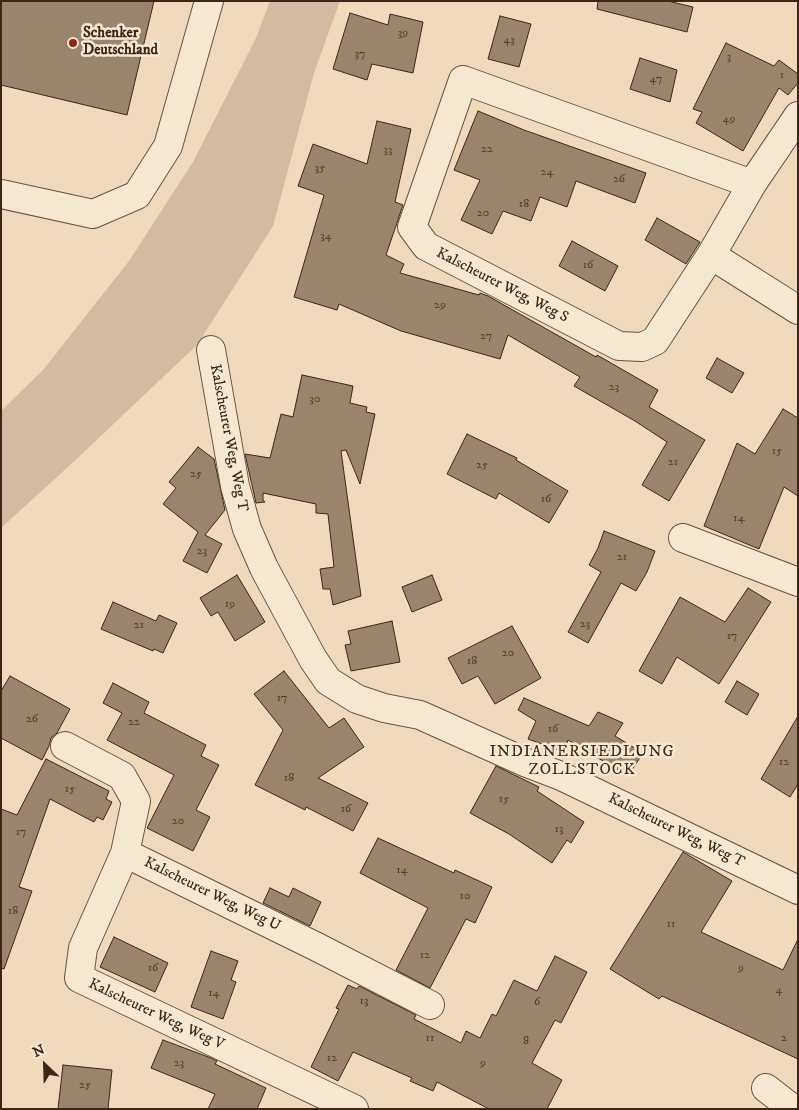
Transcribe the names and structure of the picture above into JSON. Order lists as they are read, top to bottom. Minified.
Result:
{"streets":{"street":["Kalscheurer Weg, Weg S","Kalscheurer Weg, Weg T","Kalscheurer Weg, Weg U","Kalscheurer Weg, Weg V"]},"crossings":[["Kalscheurer Weg, Weg U","Kalscheurer Weg, Weg V"]],"districts":["INDIANERSIEDLUNG ZOLLSTOCK"],"places":["Schenker Deutschland"],"house_numbers":["39","43","37","3","1","47","49","22","33","35","24","26","18","20","34","16","29","27","23","30","15","21","25","25","16","14","23","21","19","23","21","17","20","18","17","26","22","16","12","18","15","15","16","20","13","17","14","10","18","11","12","16","9","4","14","13","6","11","2","8","12","23","9","25"],"north":"top left"}
